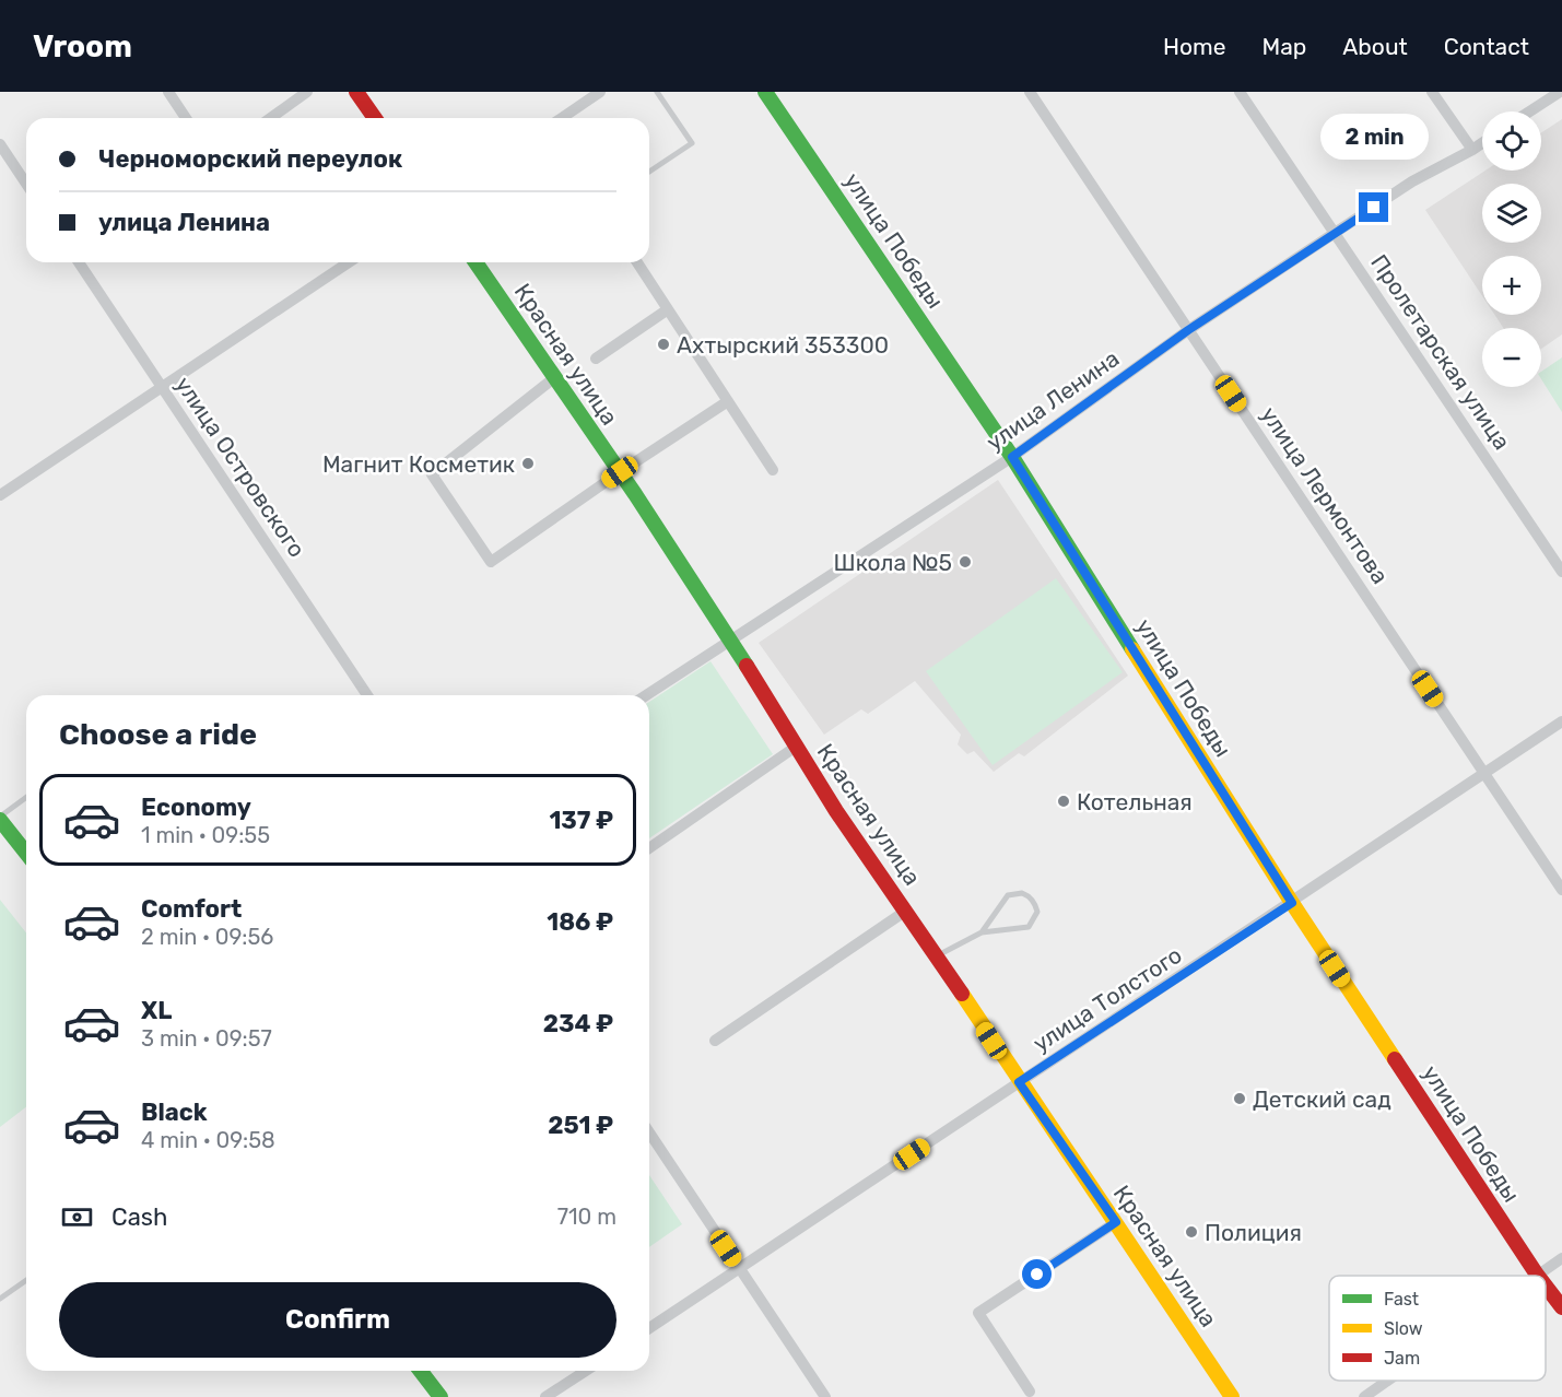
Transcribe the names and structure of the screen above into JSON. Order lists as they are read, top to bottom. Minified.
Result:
{"streets":{"street":["улица Победы","Пролетарская улица","Красная улица","улица Ленина","улица Островского","улица Лермонтова","улица Толстого"]},"crossings":[["улица Победы","улица Ленина"],["улица Победы","улица Толстого"],["Пролетарская улица","улица Ленина"],["Красная улица","улица Ленина"],["Красная улица","улица Толстого"],["улица Ленина","улица Лермонтова"],["улица Лермонтова","улица Толстого"]],"places":["Ахтырский 353300","Магнит Косметик","Школа №5","Котельная","Детский сад","Полиция"],"legend":["Fast","Slow","Jam"],"page":{"header":"Vroom","nav":["Home","Map","About","Contact"],"map_buttons":["+","−"],"bubble":"2 min","banner":["Черноморский переулок","улица Ленина"],"heading":"Choose a ride","list":[{"name":"Economy","note":"1 min · 09:55","value":"137 ₽"},{"name":"Comfort","note":"2 min · 09:56","value":"186 ₽"},{"name":"XL","note":"3 min · 09:57","value":"234 ₽"},{"name":"Black","note":"4 min · 09:58","value":"251 ₽"}],"pay":["Cash","710 m"],"buttons":"Confirm"}}
